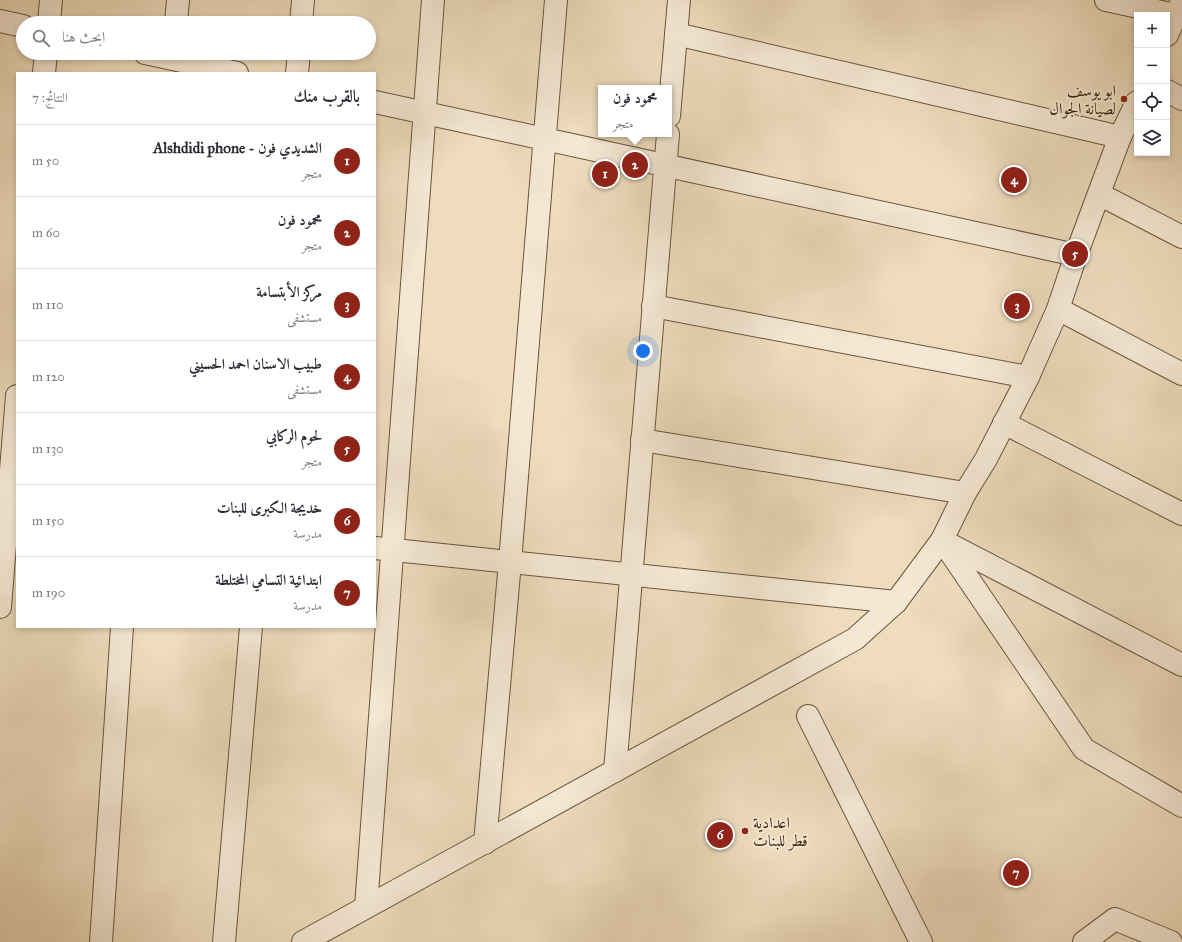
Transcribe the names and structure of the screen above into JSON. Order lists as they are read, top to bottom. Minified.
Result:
{"places":["ابو يوسف لصيانة الجوال","اعدادية قطر للبنات"],"page":{"map_buttons":["+","−"],"search":"ابحث هنا","heading":["بالقرب منك","النتائج: 7"],"popup":["محمود فون","متجر"],"list":[{"mark":"1","name":"الشديدي فون - Alshdidi phone","note":"متجر","value":"50 m"},{"mark":"2","name":"محمود فون","note":"متجر","value":"60 m"},{"mark":"3","name":"مركز الأبتسامة","note":"مستشفى","value":"110 m"},{"mark":"4","name":"طبيب الاسنان احمد الحسيني","note":"مستشفى","value":"120 m"},{"mark":"5","name":"لحوم الركابي","note":"متجر","value":"130 m"},{"mark":"6","name":"خديجة الكبرى للبنات","note":"مدرسة","value":"150 m"},{"mark":"7","name":"ابتدائية التسامي المختلطة","note":"مدرسة","value":"190 m"}],"pins":["2","1","4","5","3","6","7"]}}
